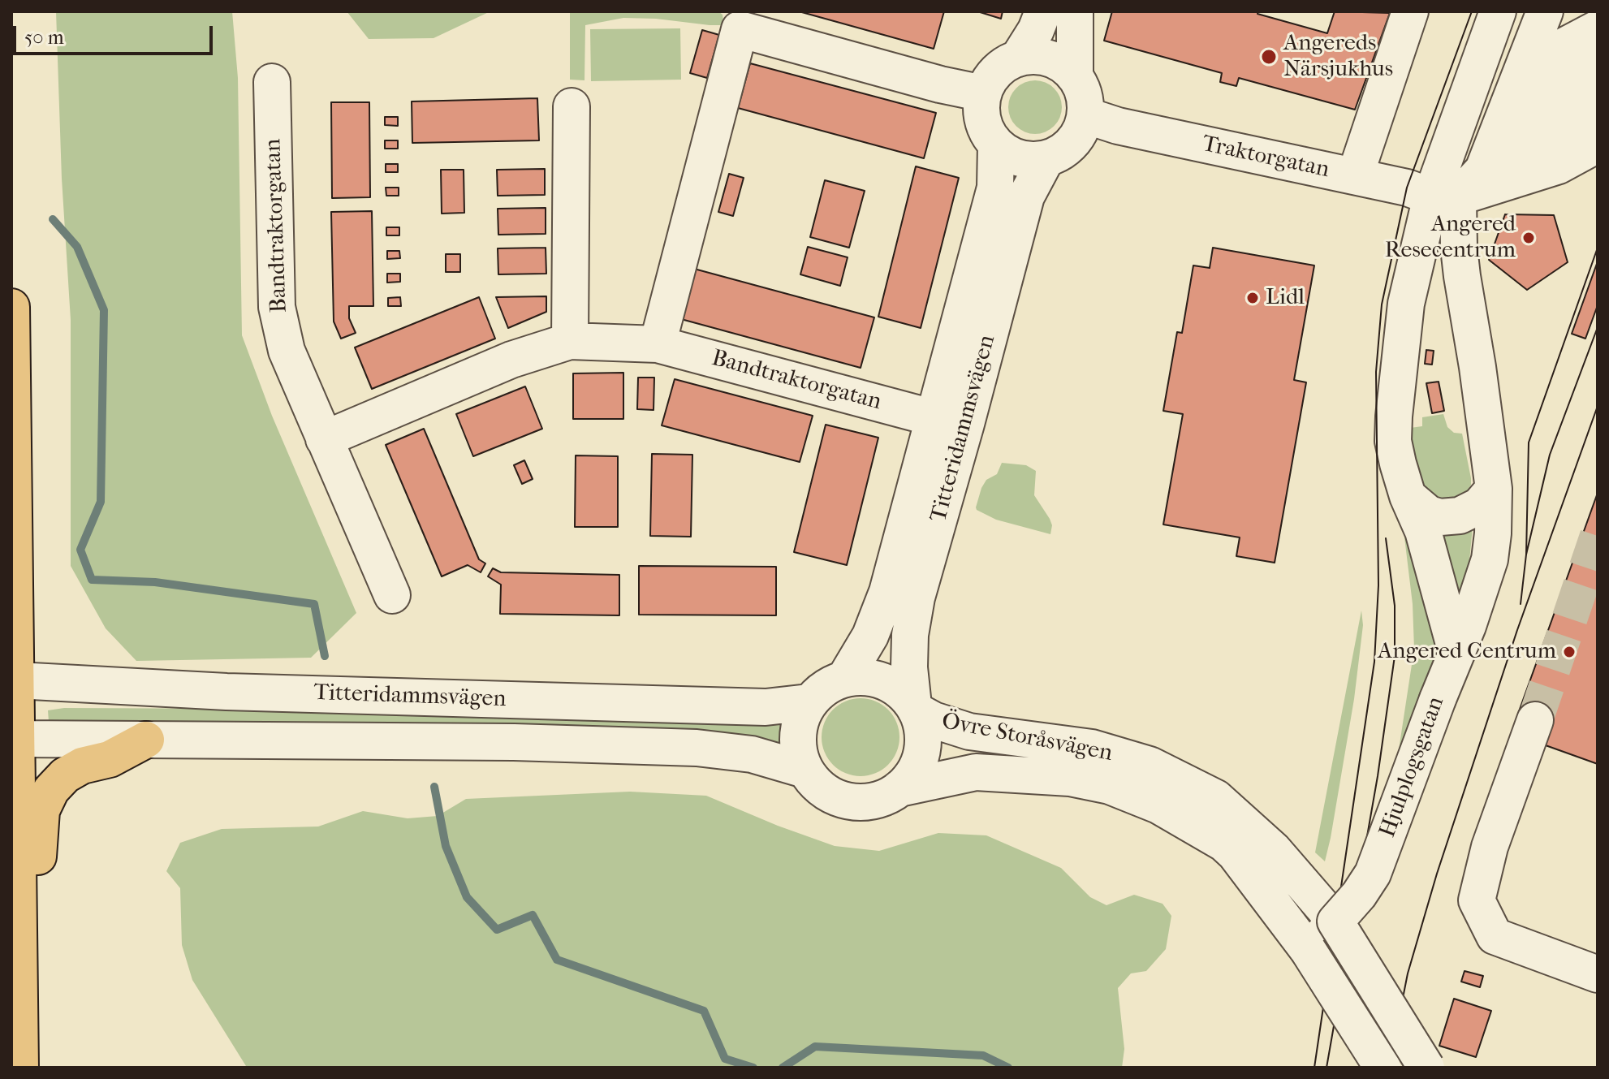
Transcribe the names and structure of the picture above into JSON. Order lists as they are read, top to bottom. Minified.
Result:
{"streets":{"street":["Traktorgatan","Bandtraktorgatan","Titteridammsvägen","Övre Storåsvägen","Hjulplogsgatan"]},"crossings":[["Traktorgatan","Titteridammsvägen"],["Traktorgatan","Hjulplogsgatan"],["Bandtraktorgatan","Titteridammsvägen"],["Titteridammsvägen","Övre Storåsvägen"],["Övre Storåsvägen","Hjulplogsgatan"]],"places":["Angereds Närsjukhus","Angered Resecentrum","Lidl","Angered Centrum"],"scale_bar":"50 m"}
